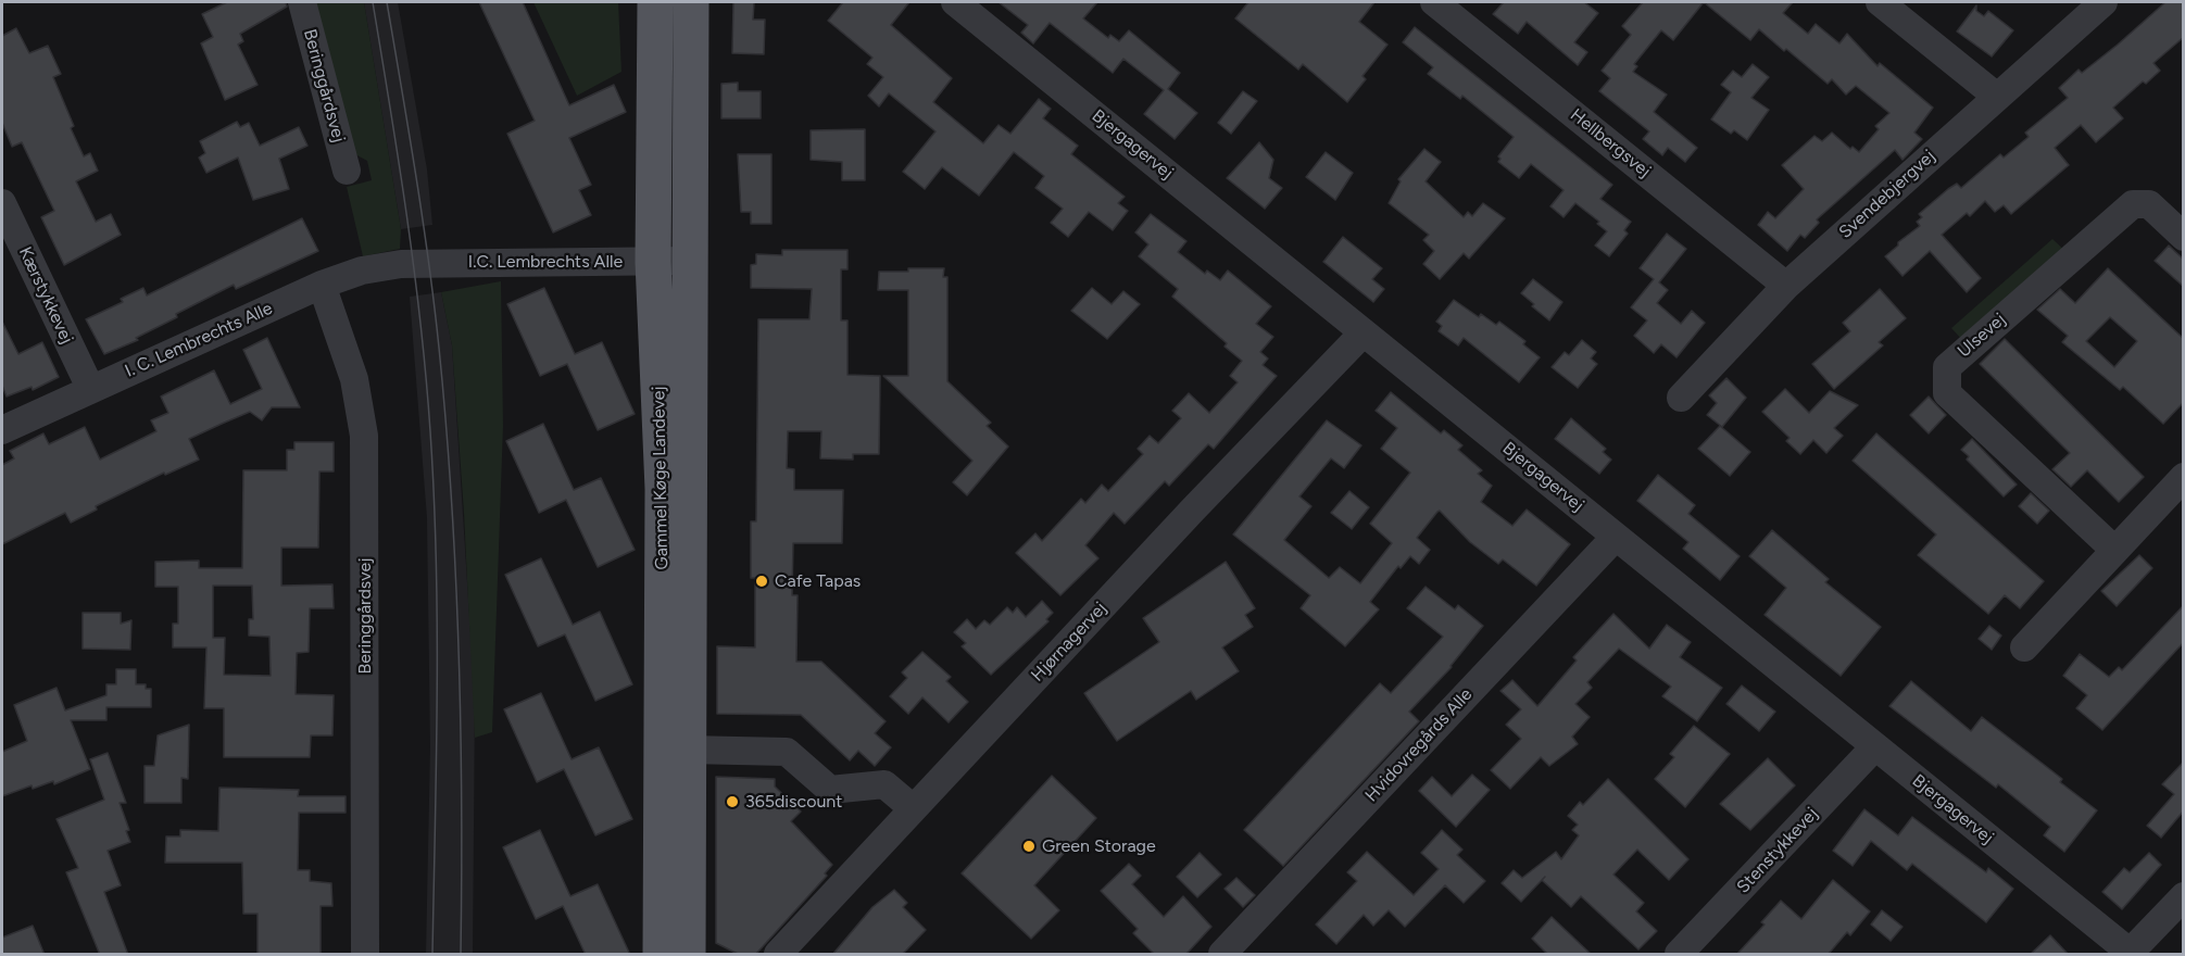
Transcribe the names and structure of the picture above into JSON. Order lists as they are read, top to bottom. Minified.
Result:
{"streets":{"main road":["Gammel Køge Landevej"],"street":["Beringgårdsvej","Hellbergsvej","Bjergagervej","Svendebjergvej","I.C. Lembrechts Alle","Kærstykkevej","Ulsevej","I. C. Lembrechts Alle","Hjørnagervej","Hvidovregårds Alle","Stenstykkevej"]},"crossings":[["Beringgårdsvej","I. C. Lembrechts Alle"],["Hellbergsvej","Svendebjergvej"],["Bjergagervej","Hjørnagervej"],["Bjergagervej","Hvidovregårds Alle"],["Bjergagervej","Stenstykkevej"],["I.C. Lembrechts Alle","I. C. Lembrechts Alle"],["I.C. Lembrechts Alle","Gammel Køge Landevej"],["Kærstykkevej","I. C. Lembrechts Alle"]],"places":["Cafe Tapas","365discount","Green Storage"]}
